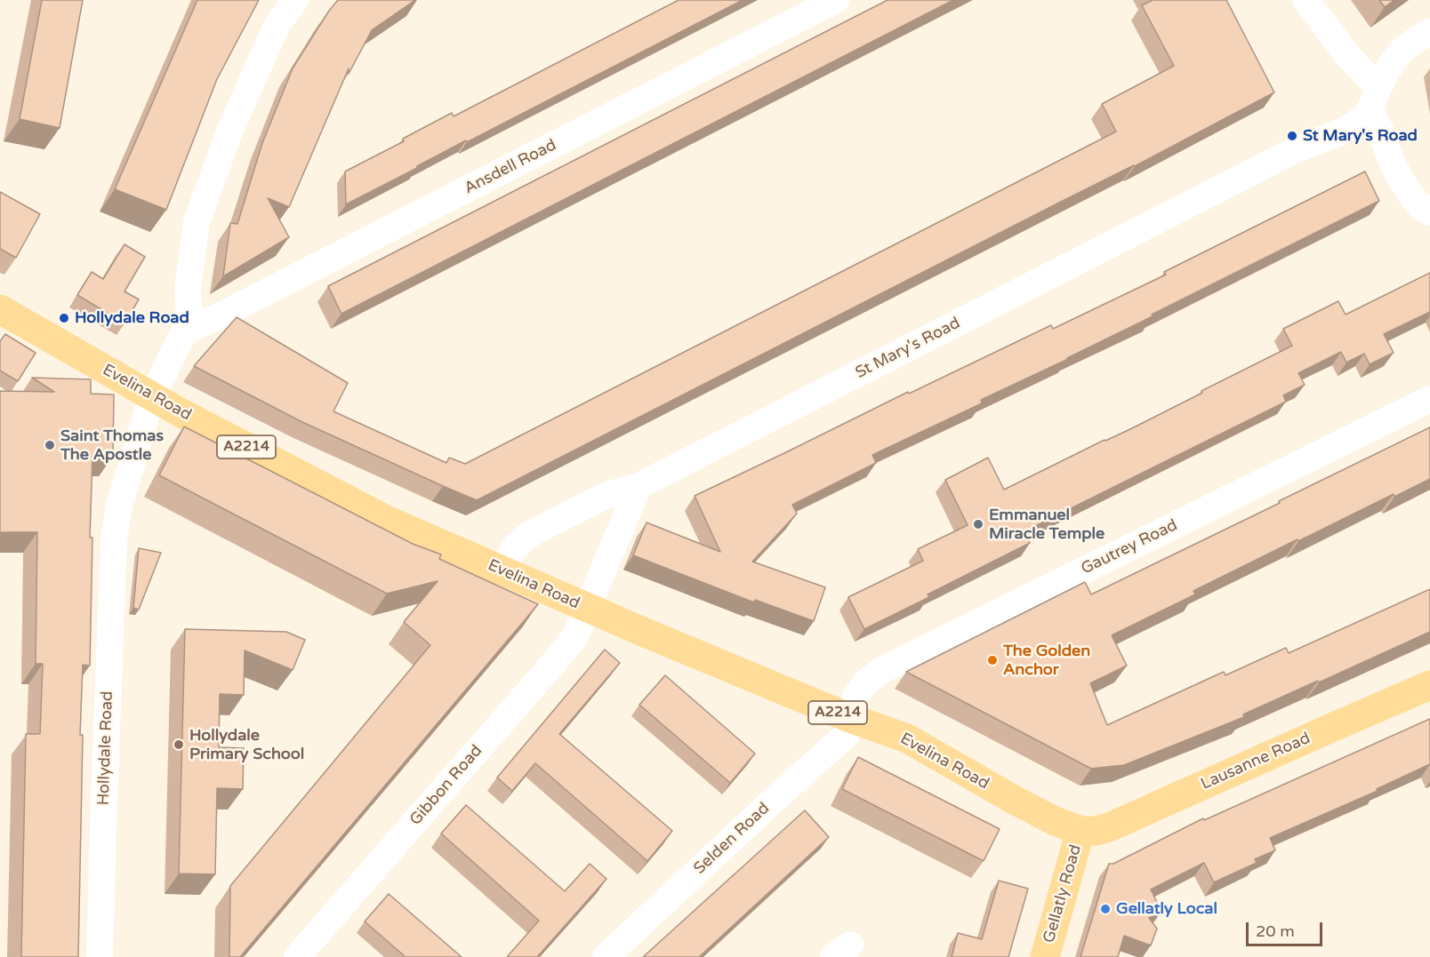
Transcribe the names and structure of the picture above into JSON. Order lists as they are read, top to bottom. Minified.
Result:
{"streets":{"main road":["Evelina Road","A2214","Lausanne Road","Gellatly Road"],"street":["Ansdell Road","St Mary's Road","Gautrey Road","Hollydale Road","Gibbon Road","Selden Road"]},"crossings":[["Ansdell Road","Hollydale Road"],["St Mary's Road","Evelina Road"],["Evelina Road","Gautrey Road"],["Evelina Road","Hollydale Road"],["Evelina Road","Lausanne Road"],["Evelina Road","Gibbon Road"],["Evelina Road","Selden Road"],["Evelina Road","Gellatly Road"],["Gautrey Road","Selden Road"],["Lausanne Road","Gellatly Road"]],"places":["St Mary's Road","Hollydale Road","Saint Thomas The Apostle","Emmanuel Miracle Temple","The Golden Anchor","Hollydale Primary School","Gellatly Local"],"scale_bar":"20 m"}
